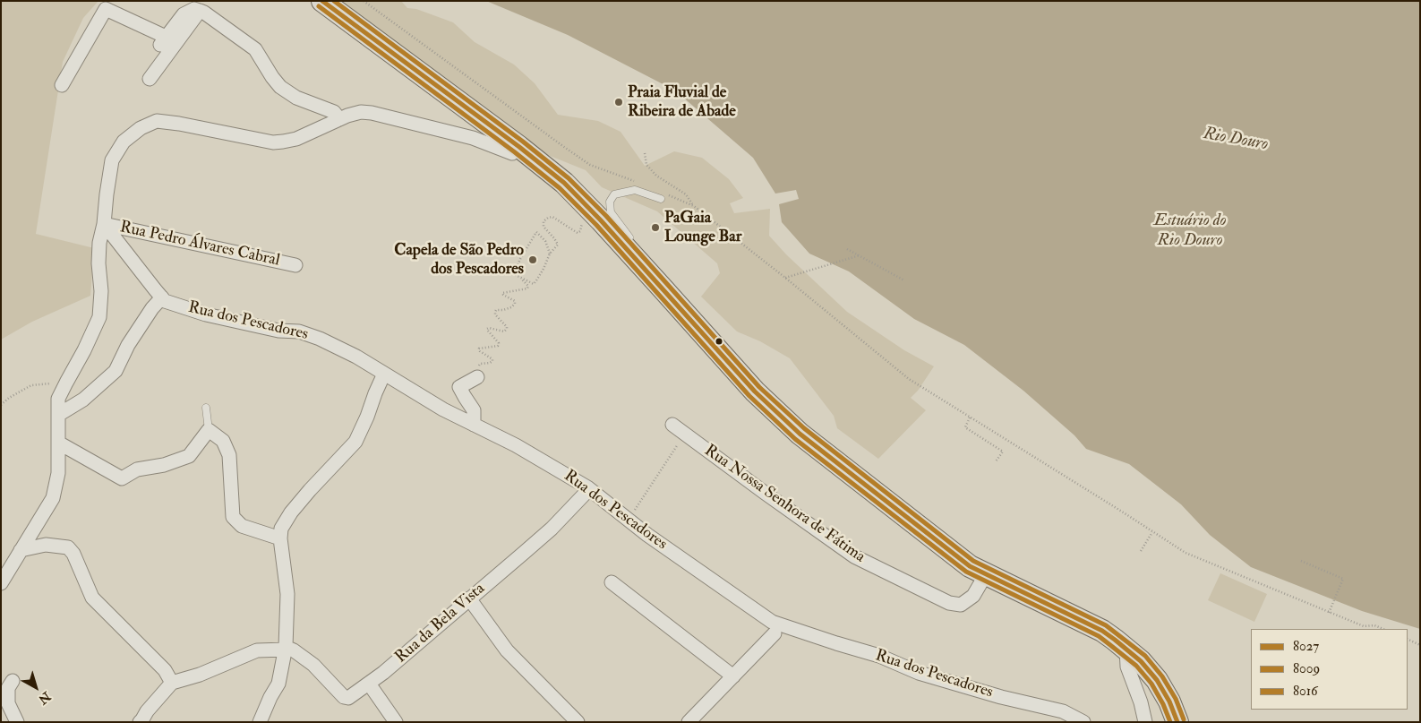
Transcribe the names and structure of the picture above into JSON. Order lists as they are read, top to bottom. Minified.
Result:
{"streets":{"street":["Rua Pedro Álvares Cabral","Rua dos Pescadores","Rua Nossa Senhora de Fátima","Rua da Bela Vista"]},"crossings":[["Rua Pedro Álvares Cabral","Rua dos Pescadores"],["Rua dos Pescadores","Rua da Bela Vista"]],"water":["Rio Douro","Estuário do Rio Douro"],"places":["Praia Fluvial de Ribeira de Abade","PaGaia Lounge Bar","Capela de São Pedro dos Pescadores"],"lines":["transit line 8027","transit line 8016","transit line 8009"],"legend":["8027","8009","8016"],"north":"bottom right"}
